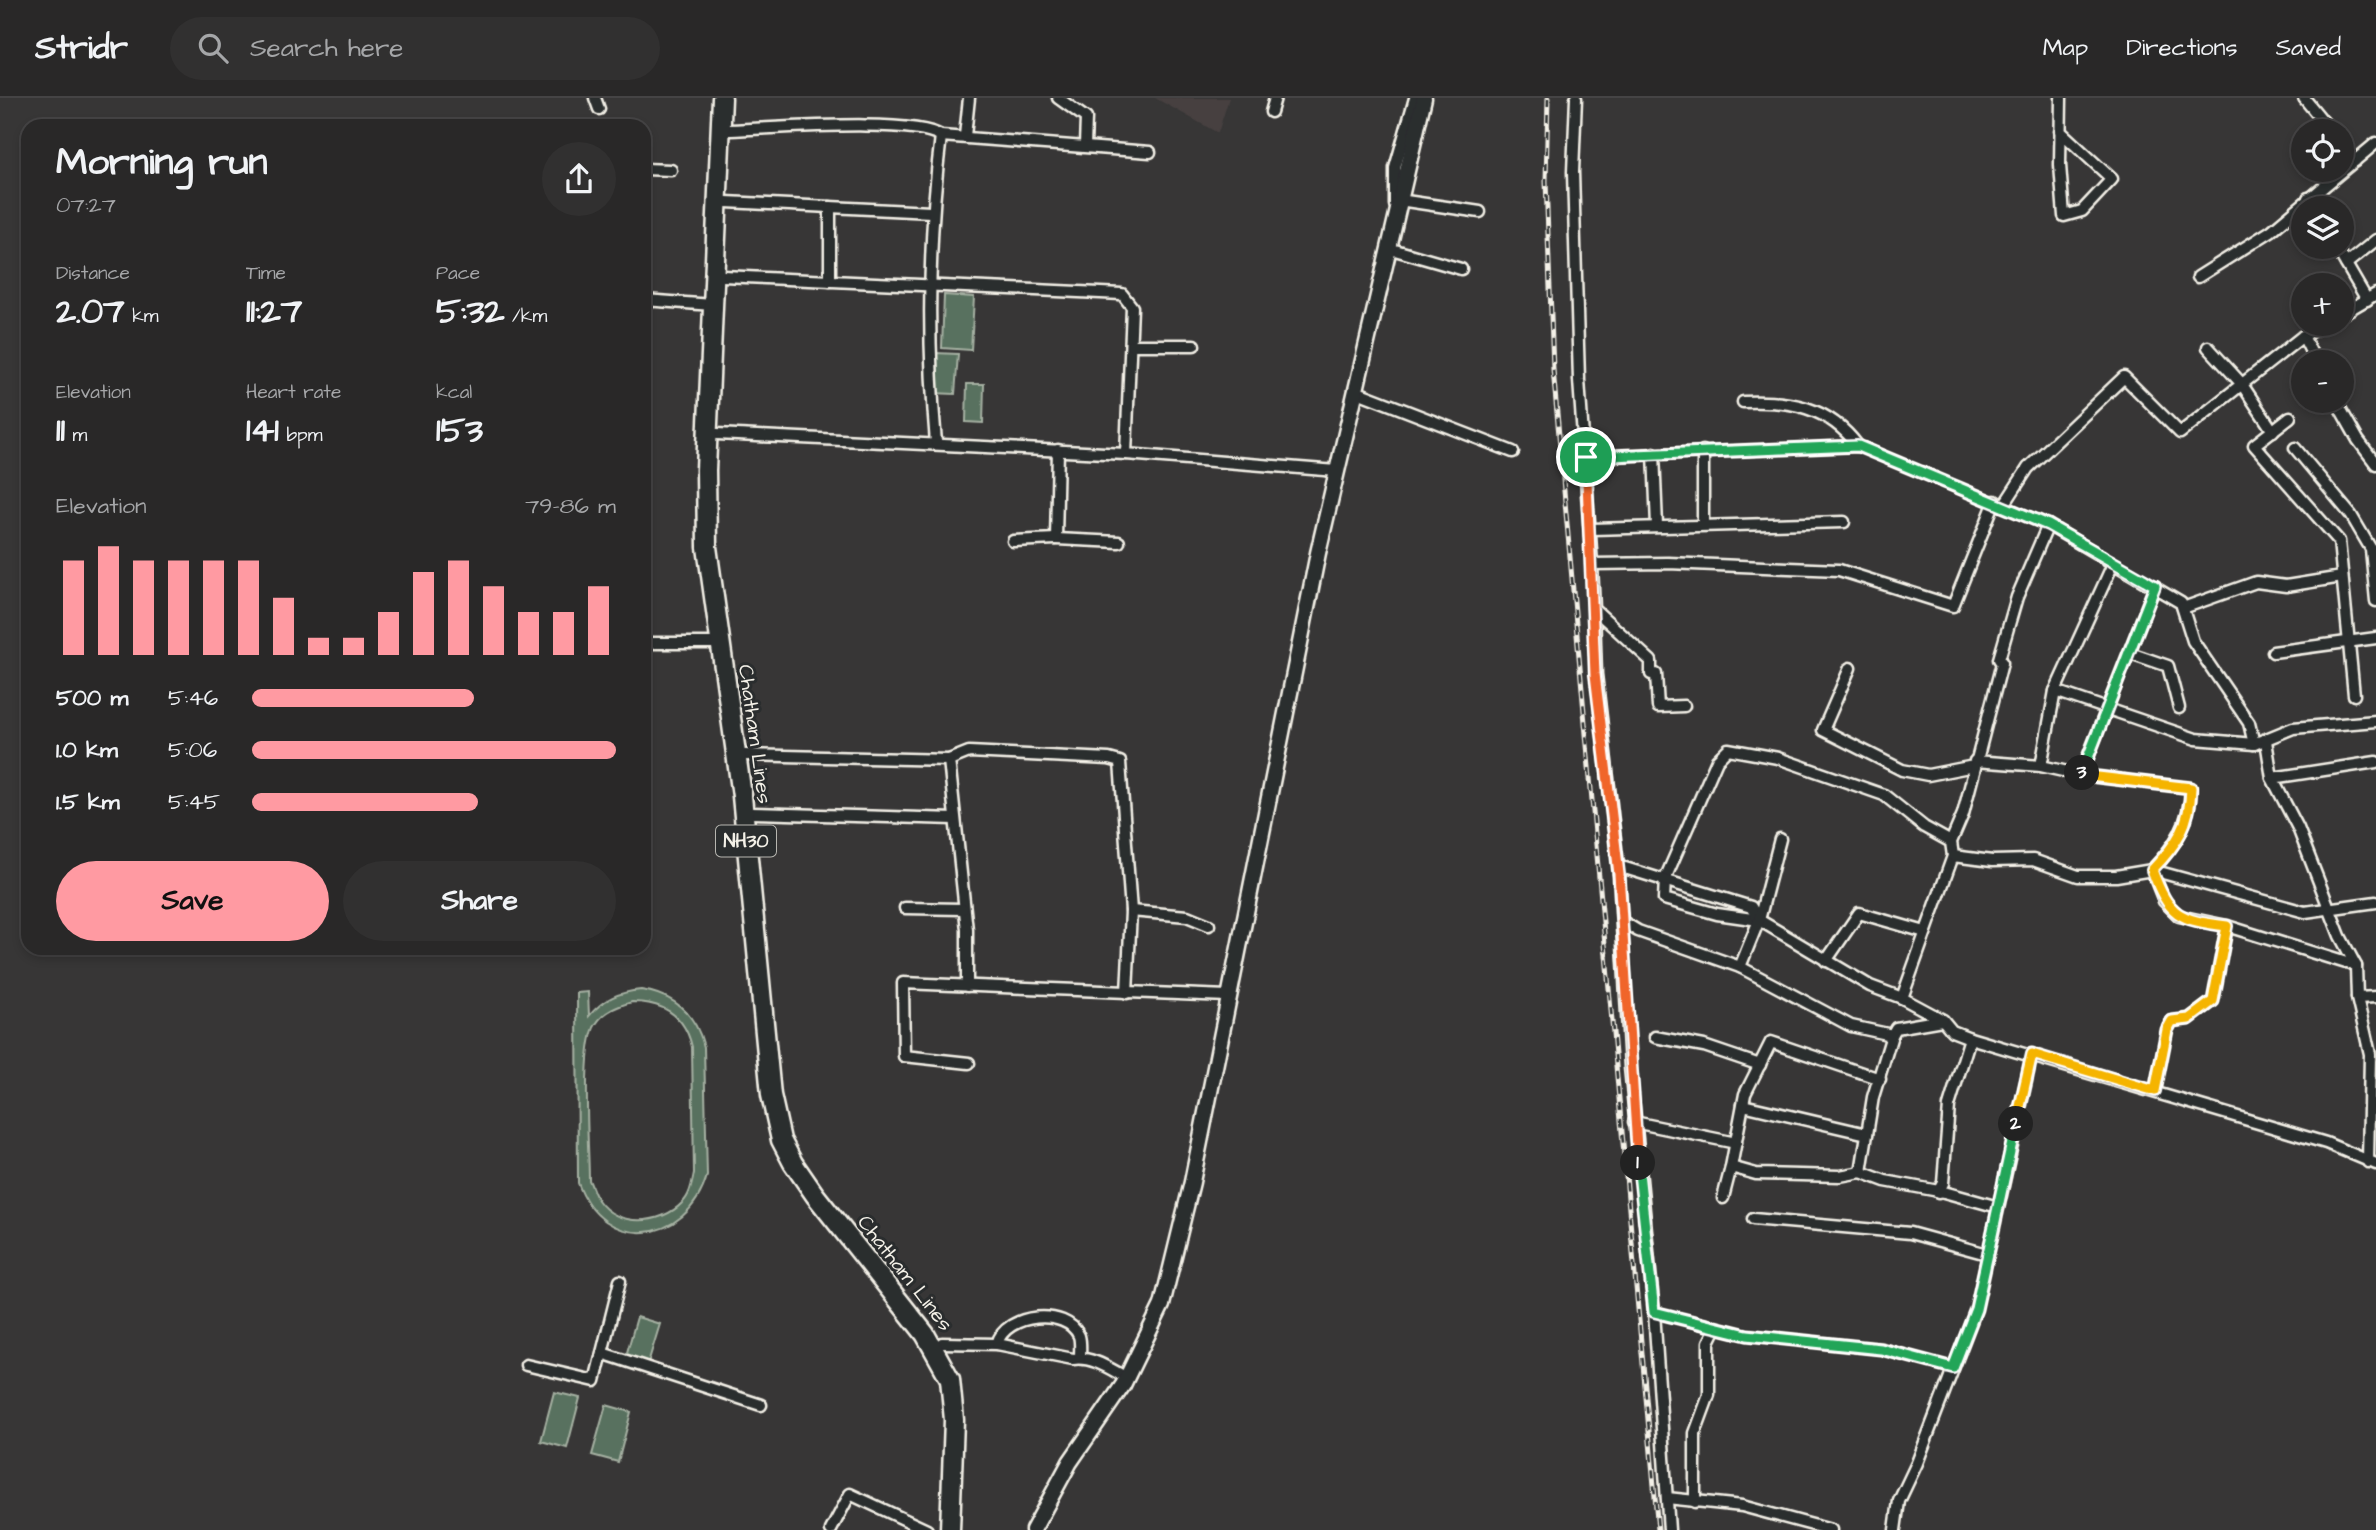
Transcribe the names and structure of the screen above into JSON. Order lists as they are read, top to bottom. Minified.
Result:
{"streets":{"highway":["Chatham Lines","NH30"]},"page":{"header":"Stridr","search":"Search here","nav":["Map","Directions","Saved"],"map_buttons":["+","−"],"heading":["Morning run","07:27"],"stats":[["Distance","2.07 km"],["Time","11:27"],["Pace","5:32 /km"],["Elevation","11 m"],["Heart rate","141 bpm"],["kcal","153"]],"chart":["Elevation","79–86 m"],"list":[{"name":"500 m","note":"5:46"},{"name":"1.0 km","note":"5:06"},{"name":"1.5 km","note":"5:45"}],"pins":["3","2","1"],"buttons":["Save","Share"]}}
